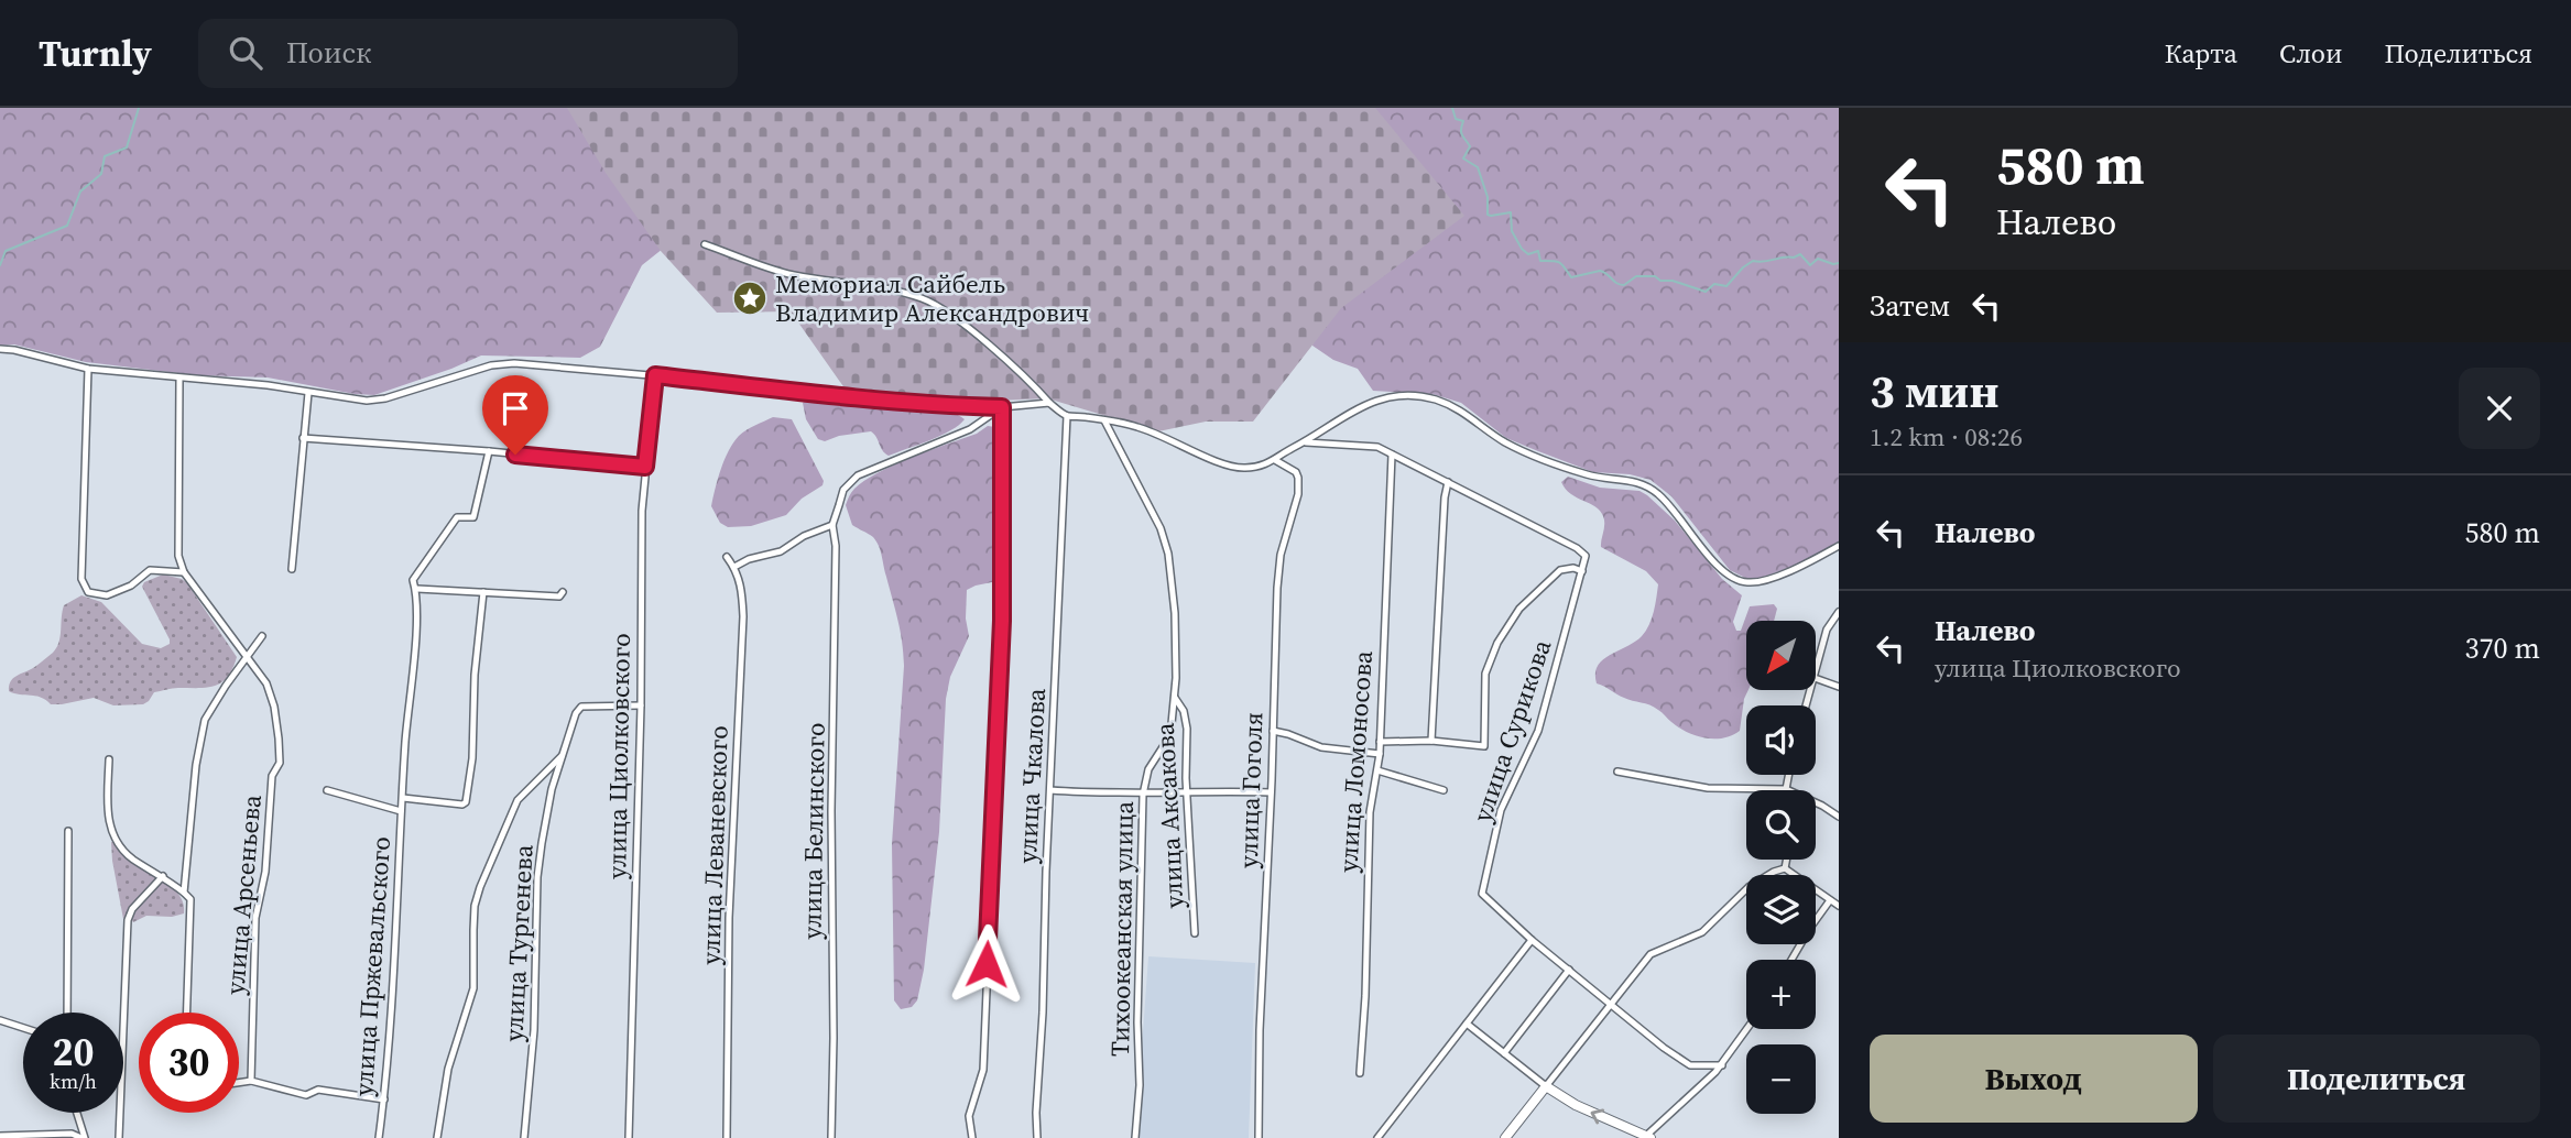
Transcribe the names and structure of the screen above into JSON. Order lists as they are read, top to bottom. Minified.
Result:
{"streets":{"street":["улица Сурикова","улица Циолковского","улица Ломоносова","улица Чкалова","улица Гоголя","улица Аксакова","улица Белинского","улица Леваневского","улица Арсеньева","Тихоокеанская улица","улица Тургенева","улица Пржевальского"]},"crossings":[["улица Циолковского","улица Тургенева"],["улица Аксакова","Тихоокеанская улица"]],"places":{"place":["Мемориал Сайбель Владимир Александрович"]},"north":"bottom left","page":{"header":"Turnly","search":"Поиск","nav":["Карта","Слои","Поделиться"],"turn":["580 m","Налево"],"then":"Затем","heading":["3 мин","1.2 km · 08:26"],"list":[{"name":"Налево","value":"580 m"},{"name":"Налево","note":"улица Циолковского","value":"370 m"}],"map_buttons":["+","−"],"speed":"20 km/h","limit":"30","buttons":["Выход","Поделиться"]}}
